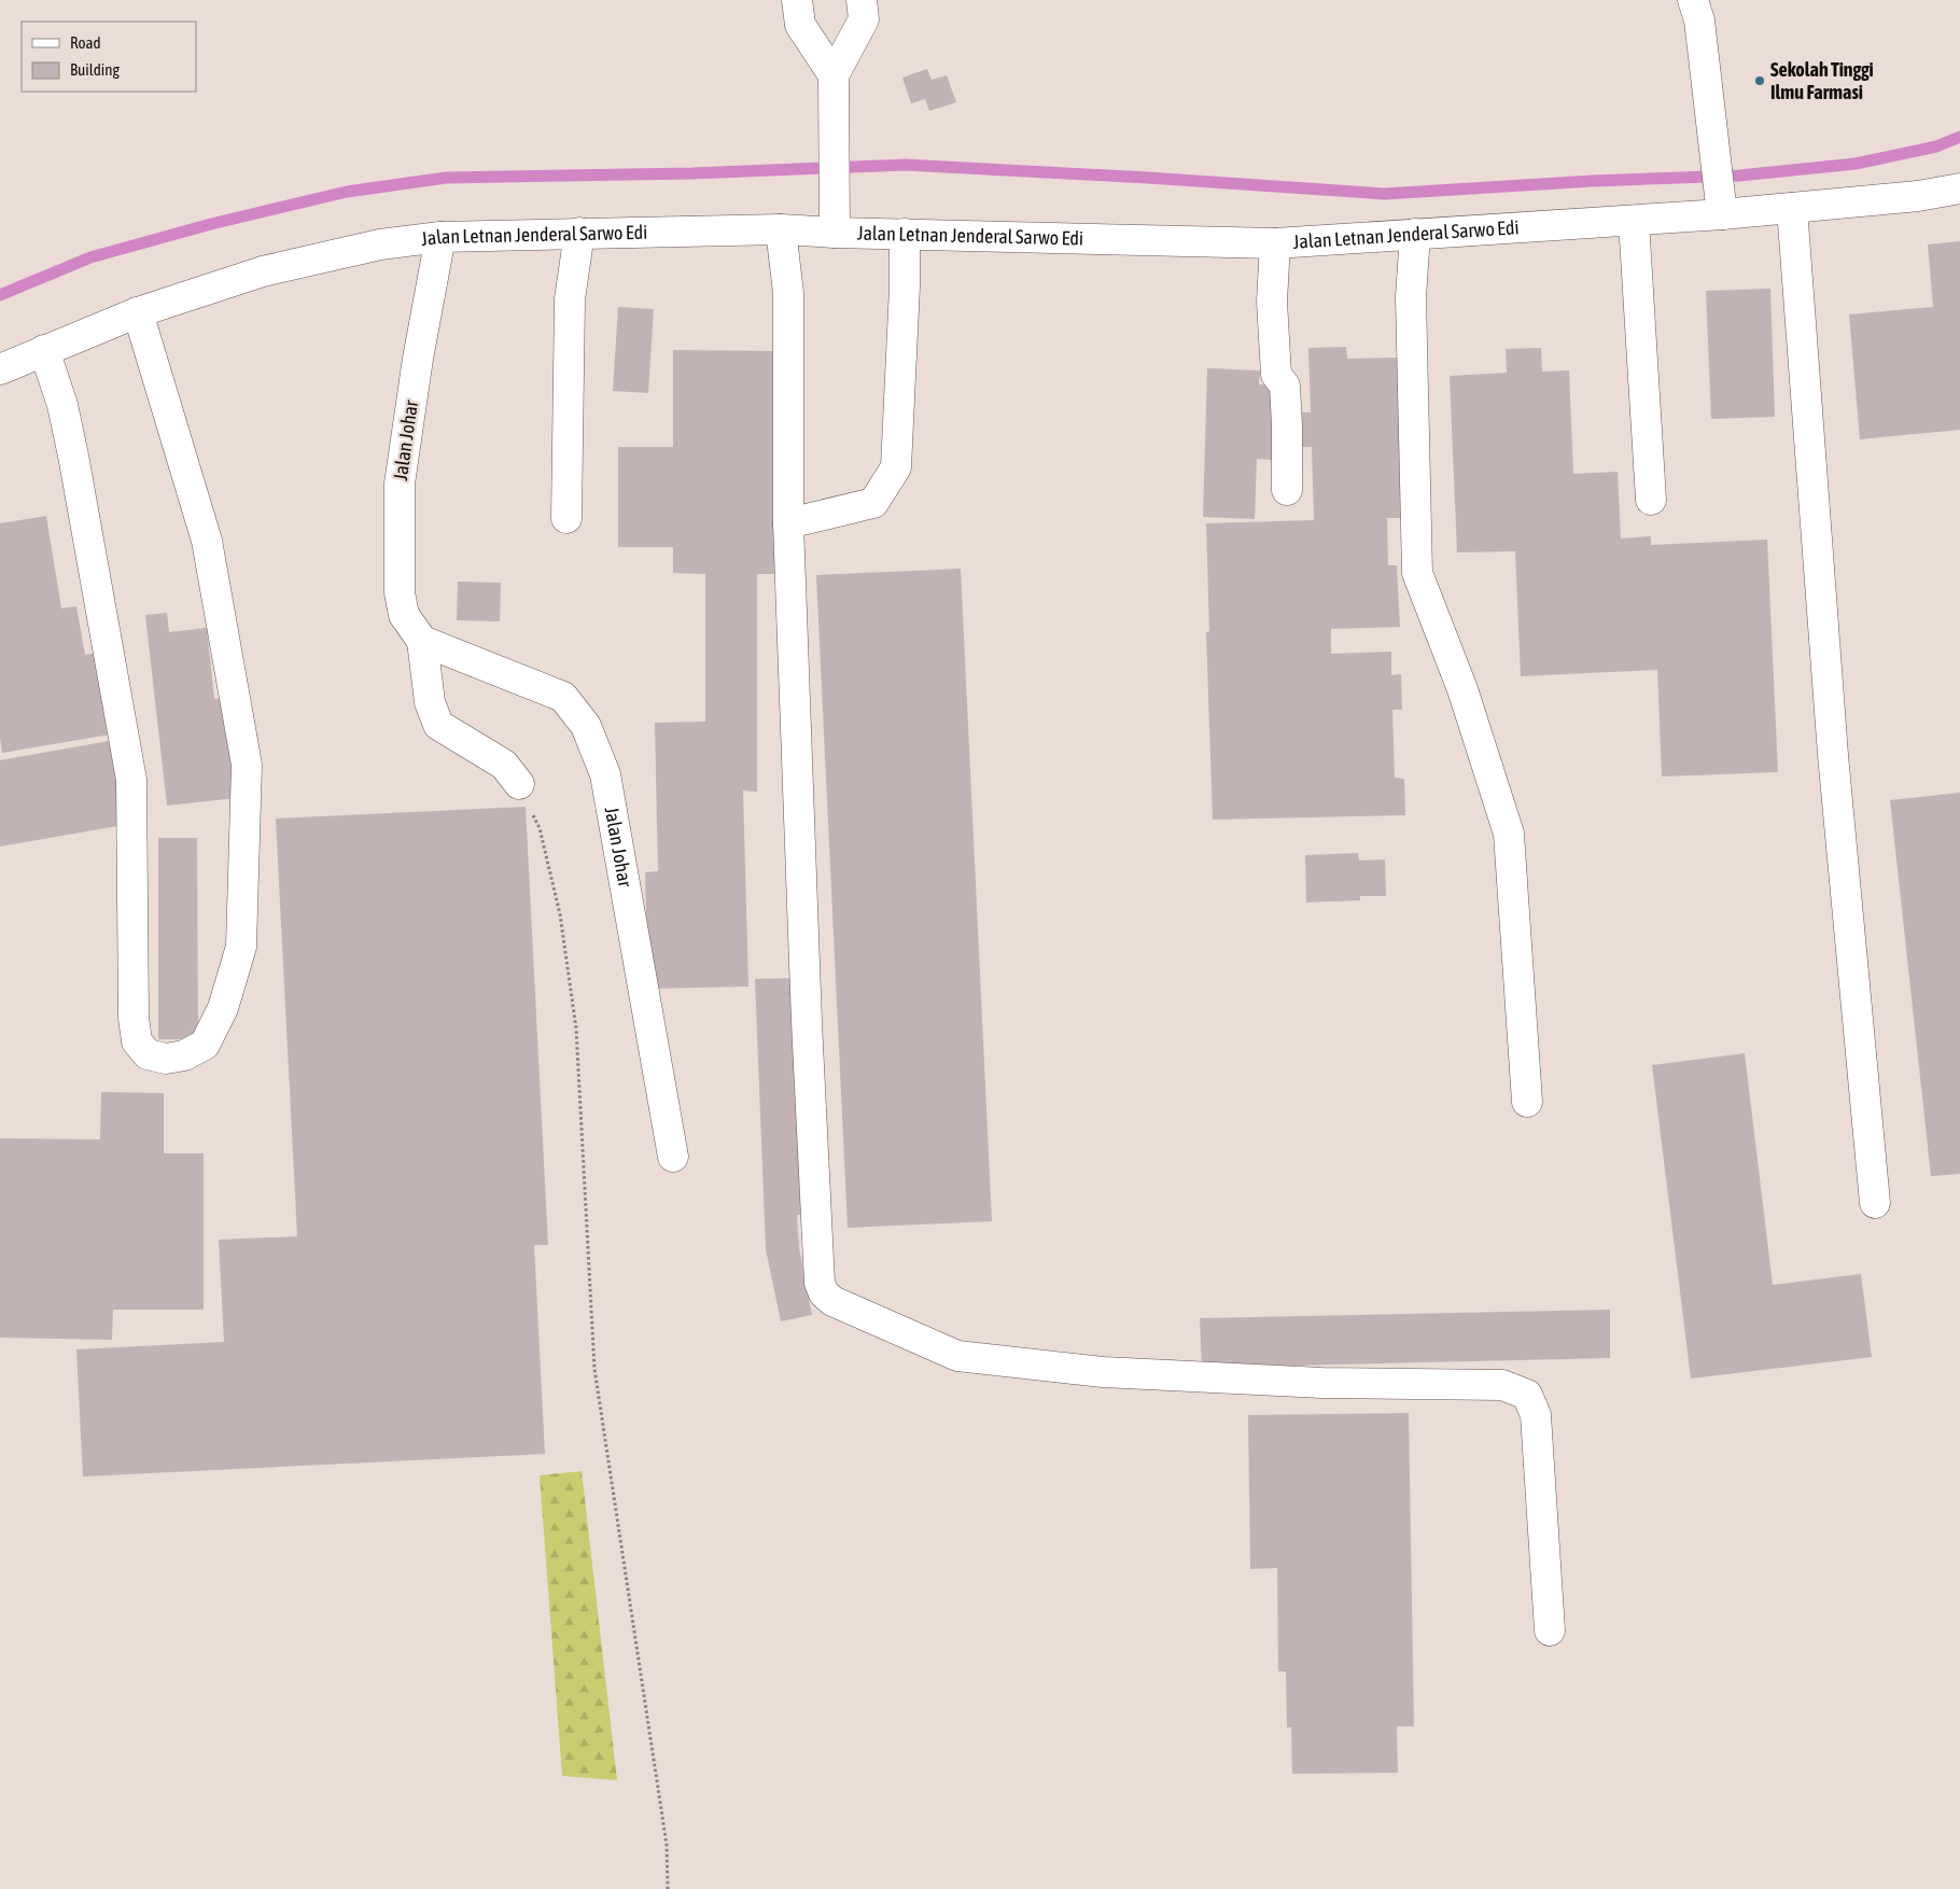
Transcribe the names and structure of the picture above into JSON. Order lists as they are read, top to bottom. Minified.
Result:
{"streets":{"main road":["Jalan Letnan Jenderal Sarwo Edi","Jalan Johar"]},"crossings":[["Jalan Letnan Jenderal Sarwo Edi","Jalan Johar"]],"places":["Sekolah Tinggi Ilmu Farmasi"],"legend":["Road","Building"]}
